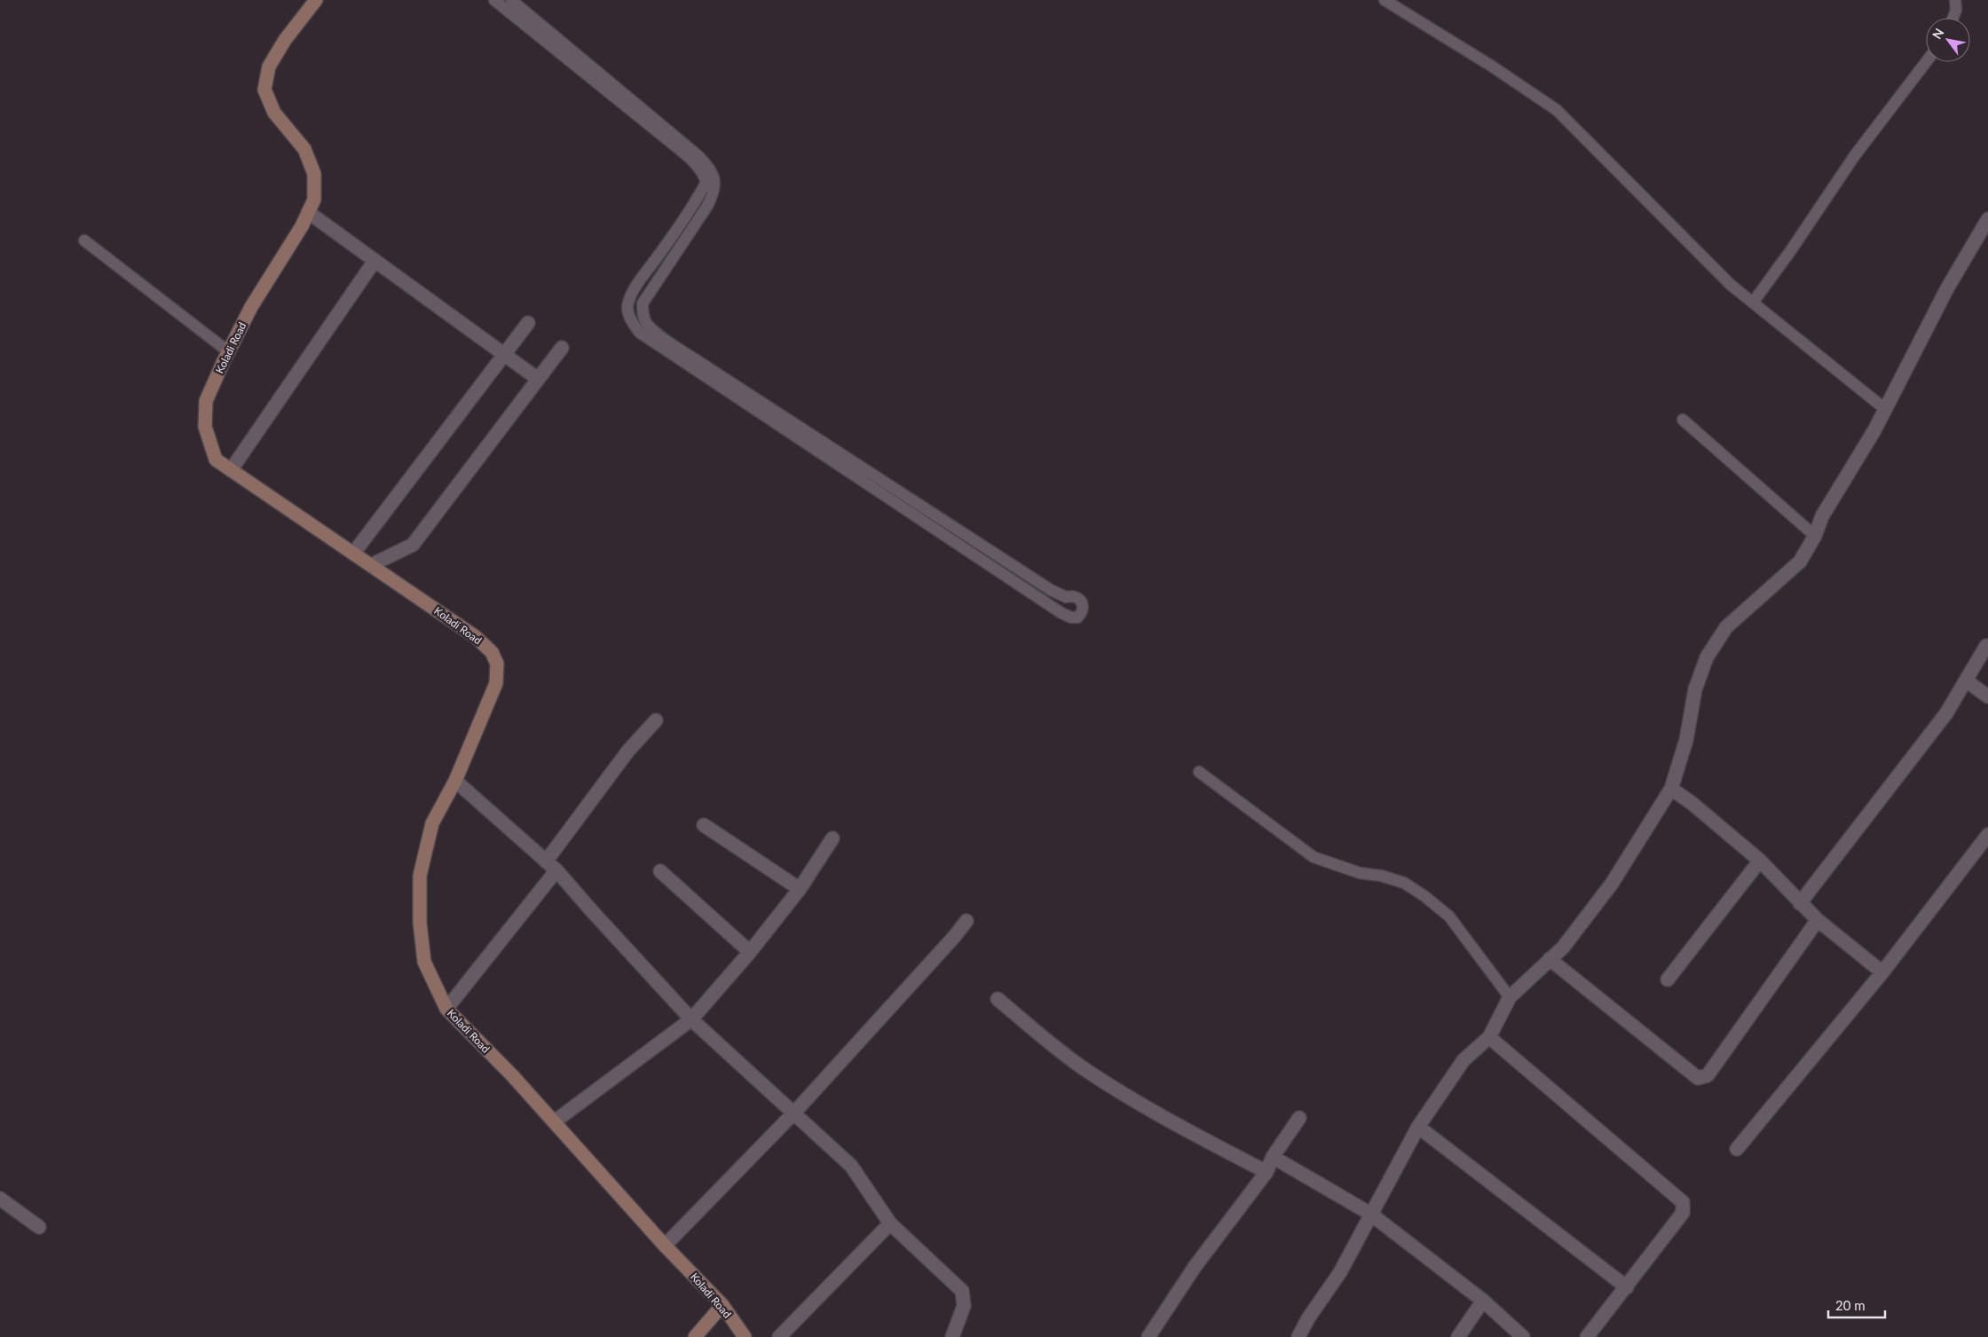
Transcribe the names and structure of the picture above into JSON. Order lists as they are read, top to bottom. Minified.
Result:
{"streets":{"street":["Koladi Road"]},"scale_bar":"20 m","north":"top left"}
